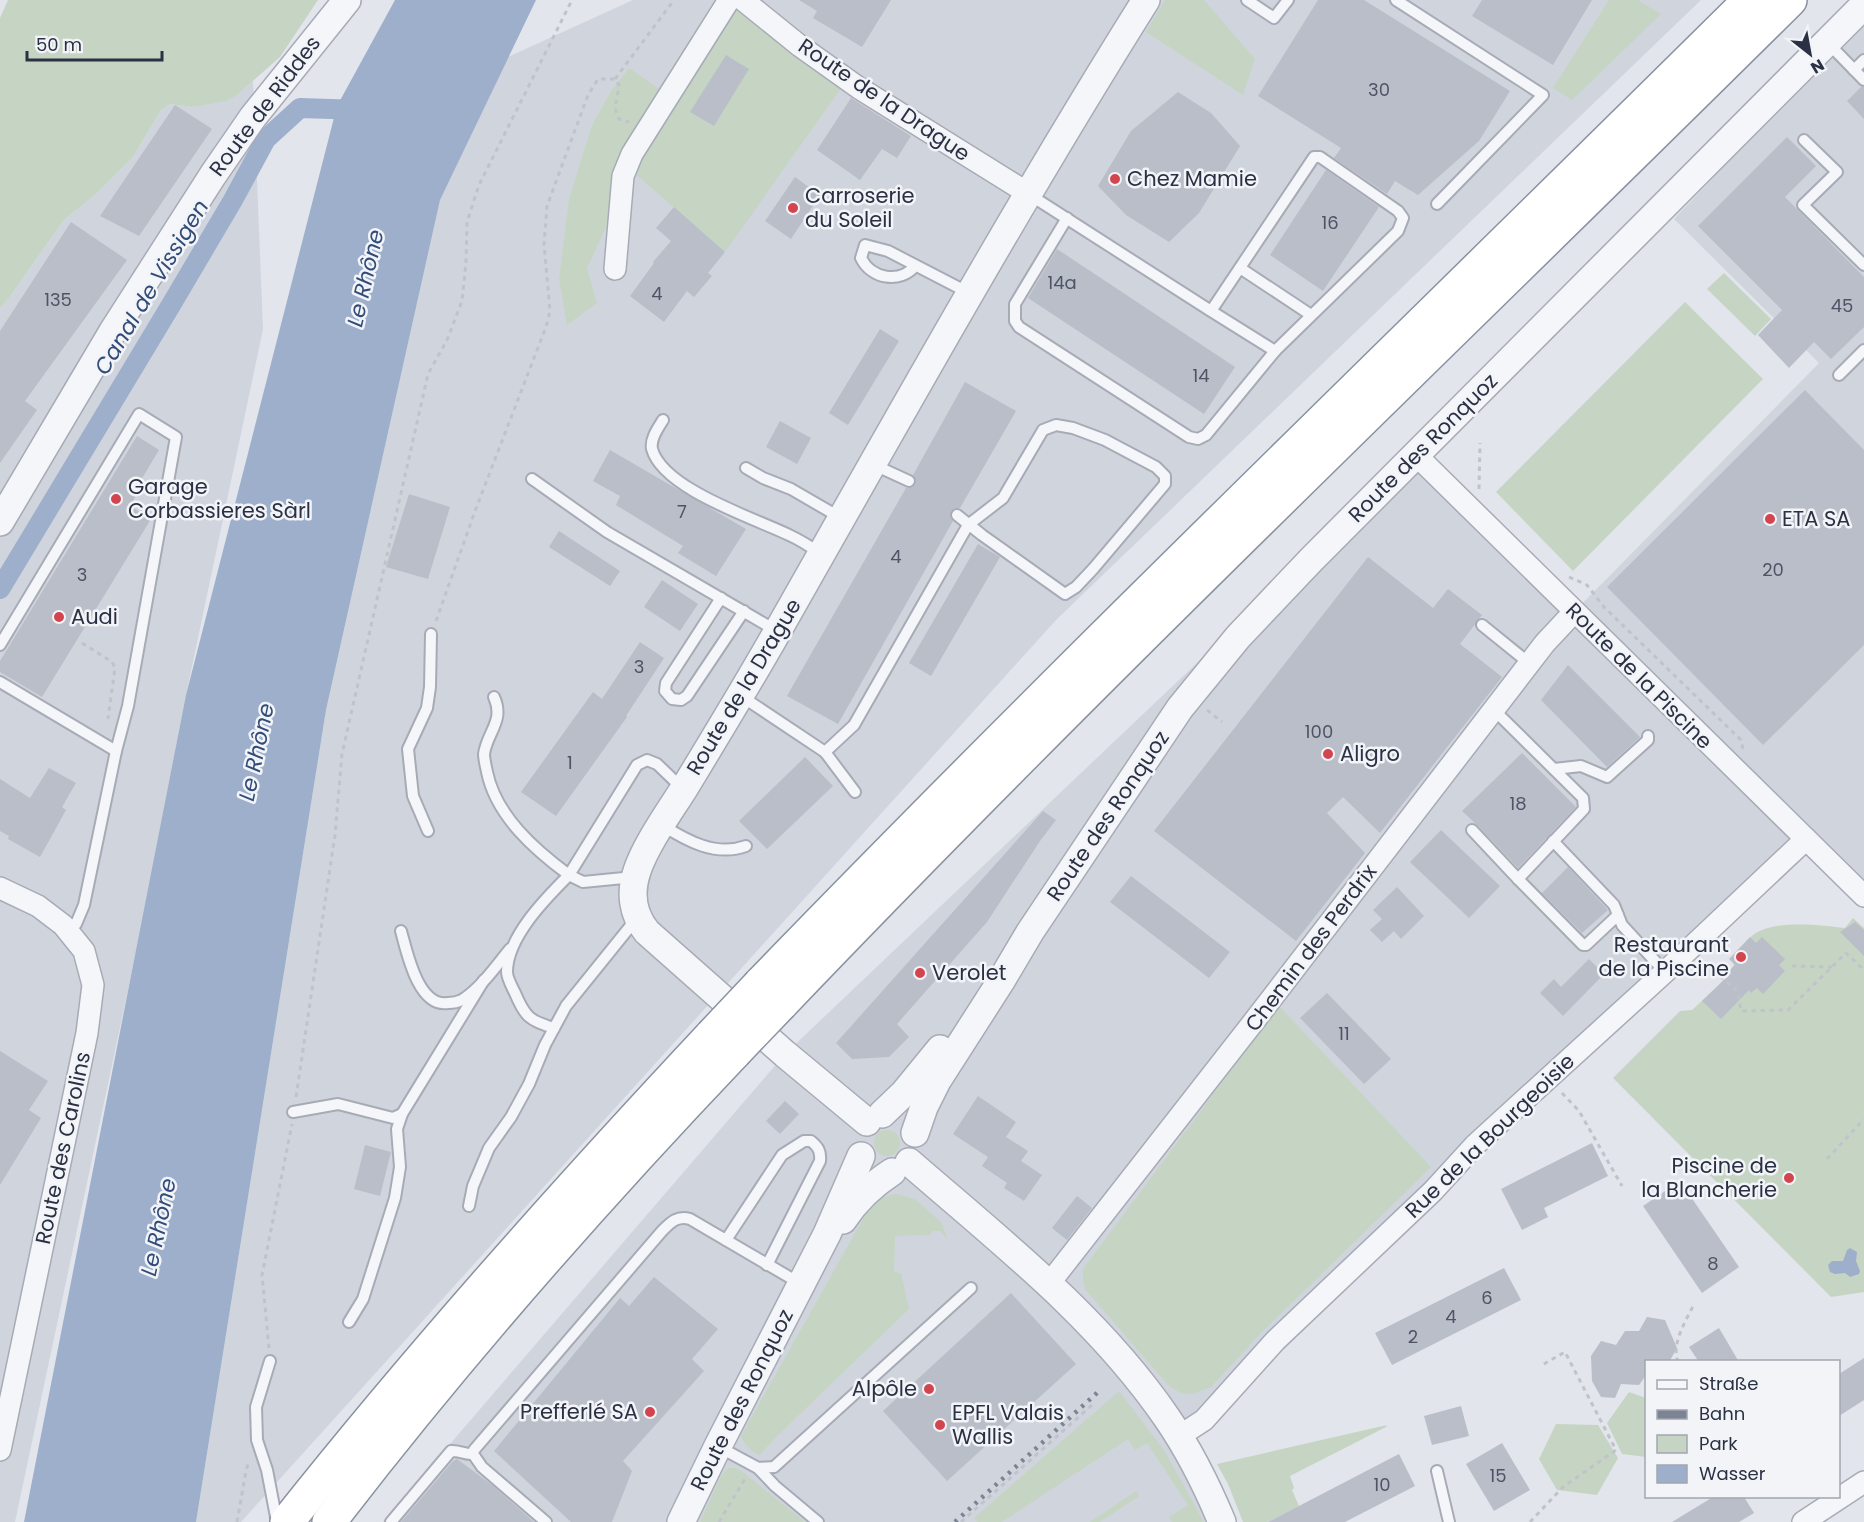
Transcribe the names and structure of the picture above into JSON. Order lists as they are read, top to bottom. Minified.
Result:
{"streets":{"street":["Route de la Drague","Route de Riddes","Route des Ronquoz","Route de la Piscine","Chemin des Perdrix","Rue de la Bourgeoisie","Route des Carolins"]},"crossings":[["Route des Ronquoz","Route de la Piscine"],["Route de la Piscine","Chemin des Perdrix"],["Route de la Piscine","Rue de la Bourgeoisie"]],"water":["Le Rhône","Canal de Vissigen"],"places":["Chez Mamie","Carroserie du Soleil","Garage Corbassieres Sàrl","ETA SA","Audi","Aligro","Restaurant de la Piscine","Verolet","Piscine de la Blancherie","Alpôle","Prefferlé SA","EPFL Valais Wallis"],"house_numbers":["30","16","14a","4","135","45","14","7","4","20","3","3","100","1","18","11","8","6","4","2","15","10"],"legend":["Straße","Bahn","Park","Wasser"],"scale_bar":"50 m","north":"bottom right"}
